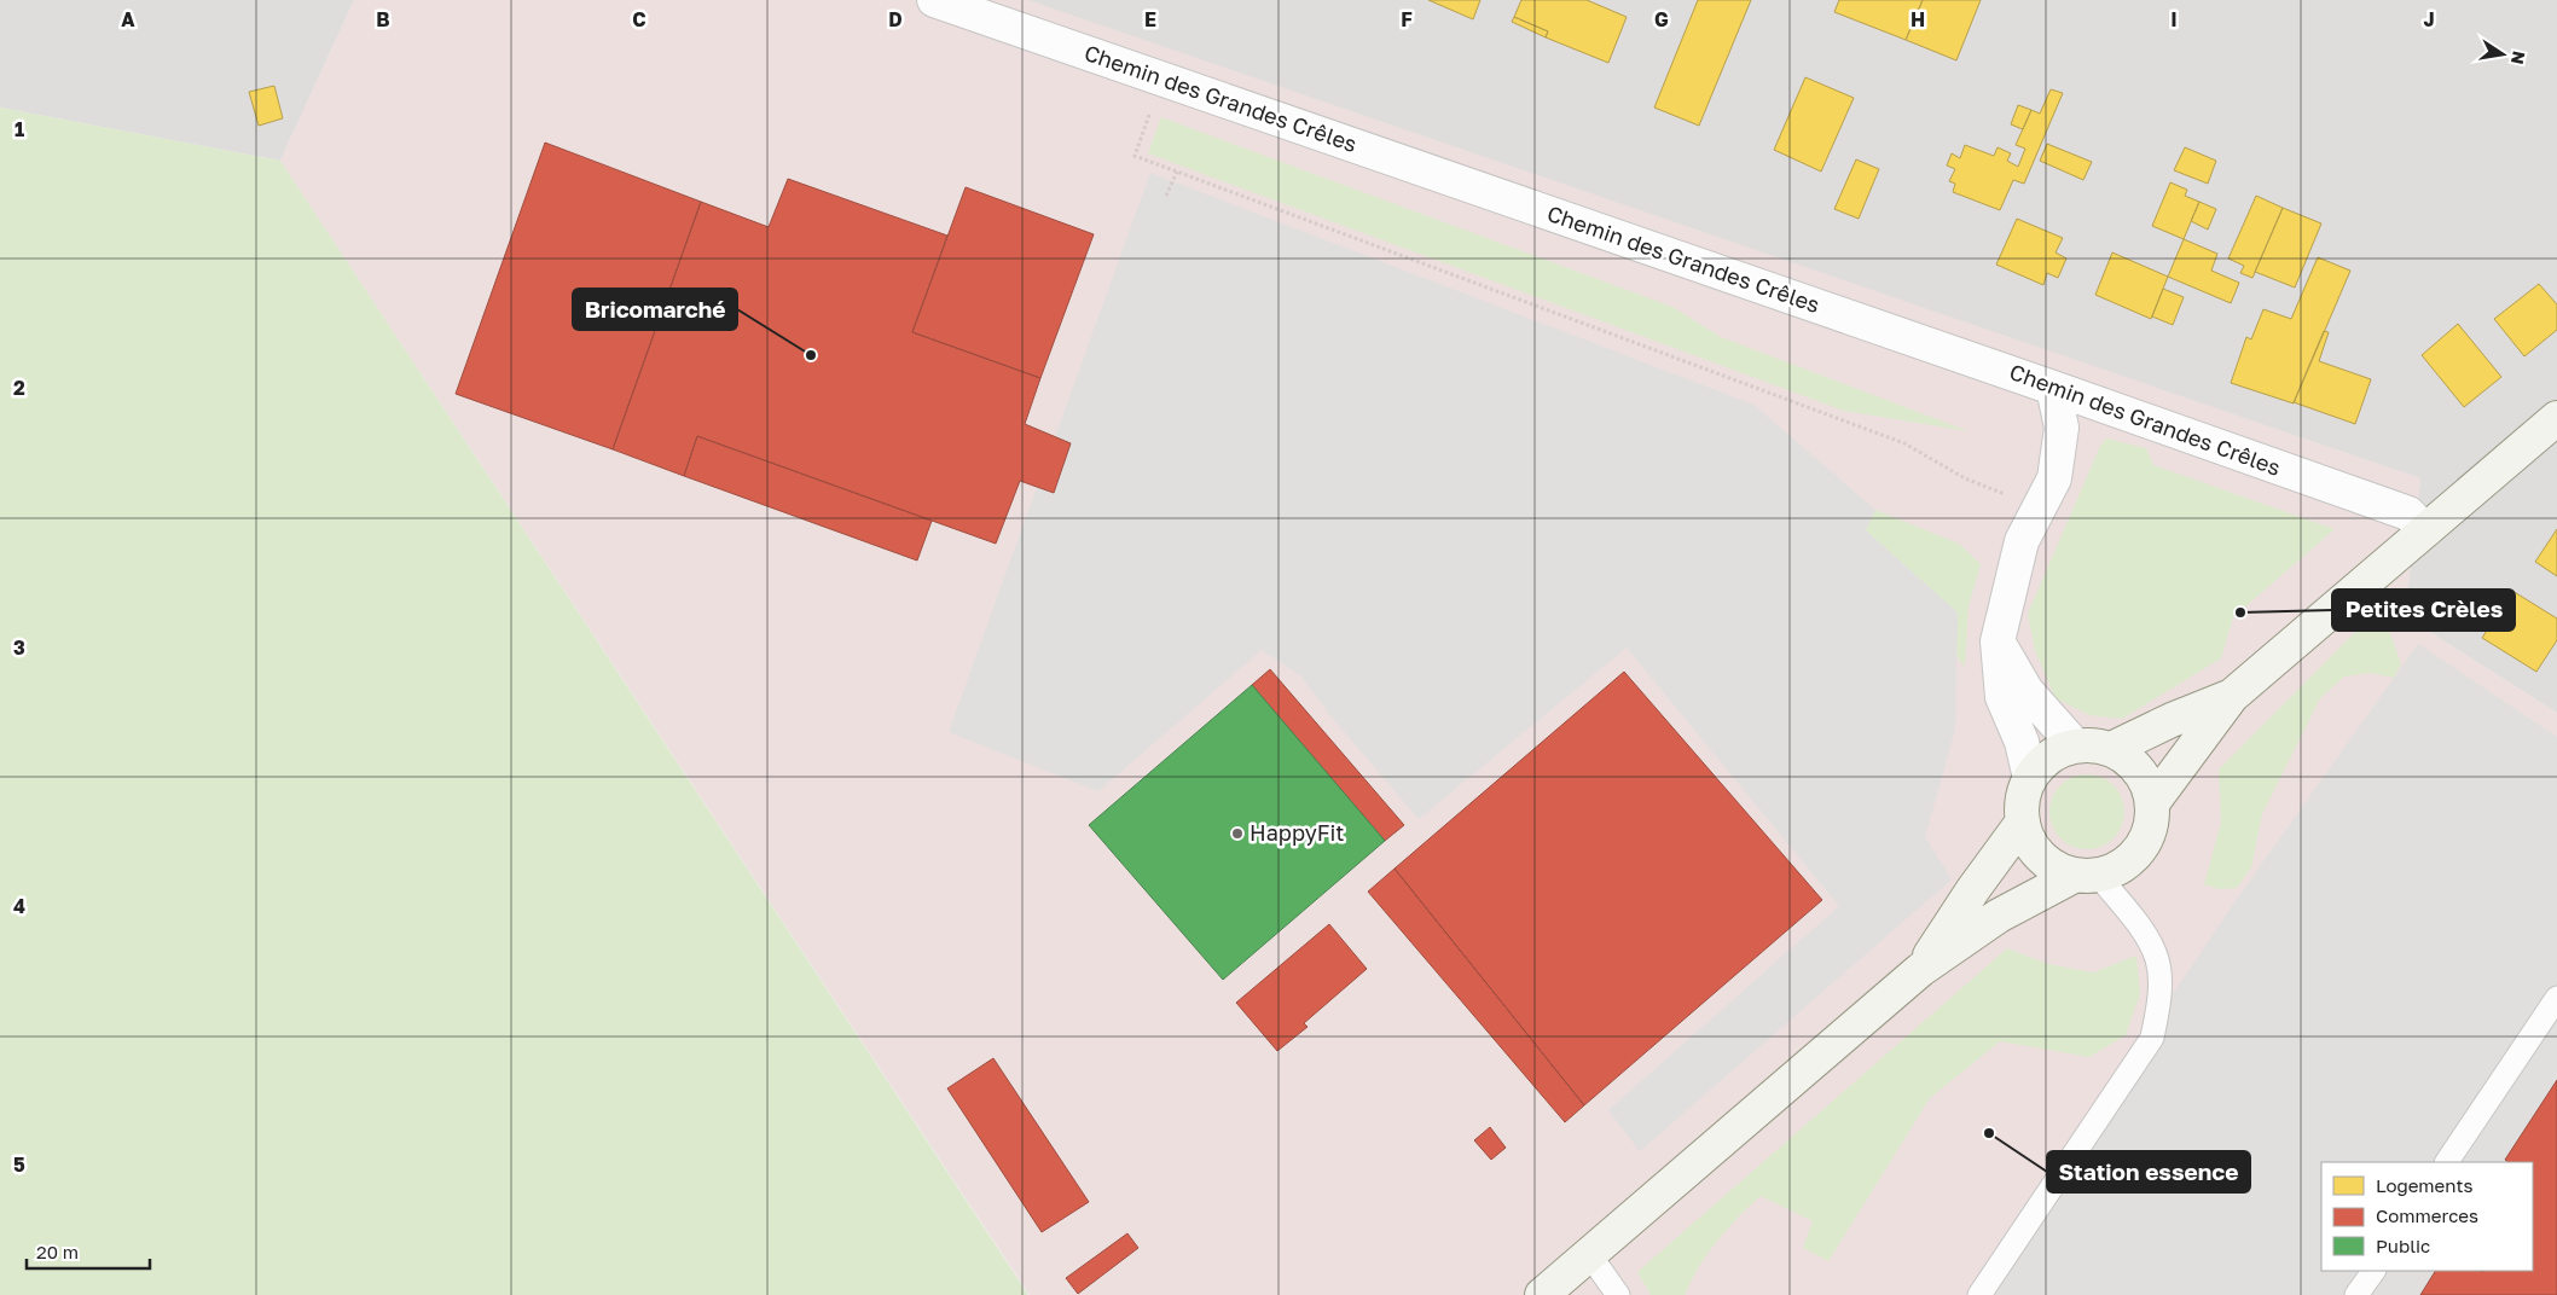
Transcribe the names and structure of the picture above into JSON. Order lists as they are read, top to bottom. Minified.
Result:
{"streets":{"street":["Chemin des Grandes Crêles"]},"places":["Bricomarché","Petites Crèles","HappyFit","Station essence"],"legend":["Logements","Commerces","Public"],"scale_bar":"20 m","north":"right","grid":{"columns":["A","B","C","D","E","F","G","H","I","J"],"rows":["1","2","3","4","5"]}}
